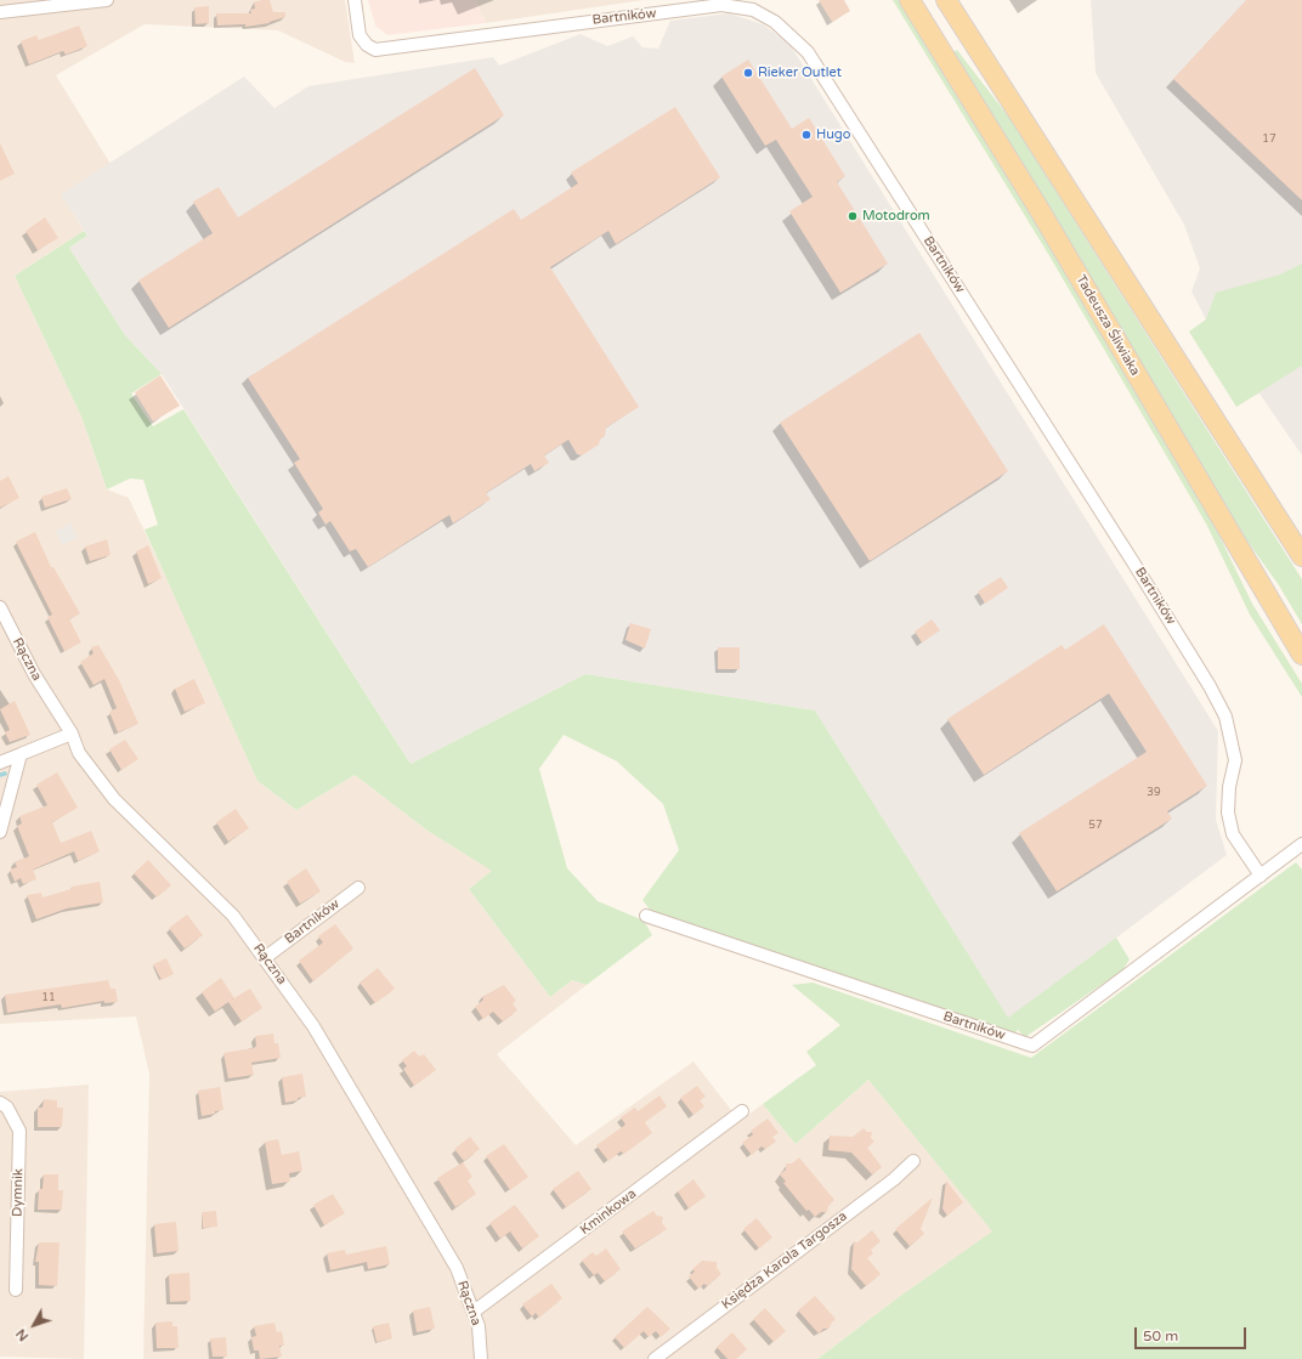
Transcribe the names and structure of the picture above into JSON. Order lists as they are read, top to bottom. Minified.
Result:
{"streets":{"main road":["Tadeusza Śliwiaka"],"street":["Bartników","Rączna","Dymnik","Kminkowa","Księdza Karola Targosza"]},"crossings":[["Bartników","Rączna"],["Rączna","Kminkowa"]],"places":["Rieker Outlet","Hugo","Motodrom"],"house_numbers":["17","39","57","11"],"scale_bar":"50 m","north":"bottom left"}
